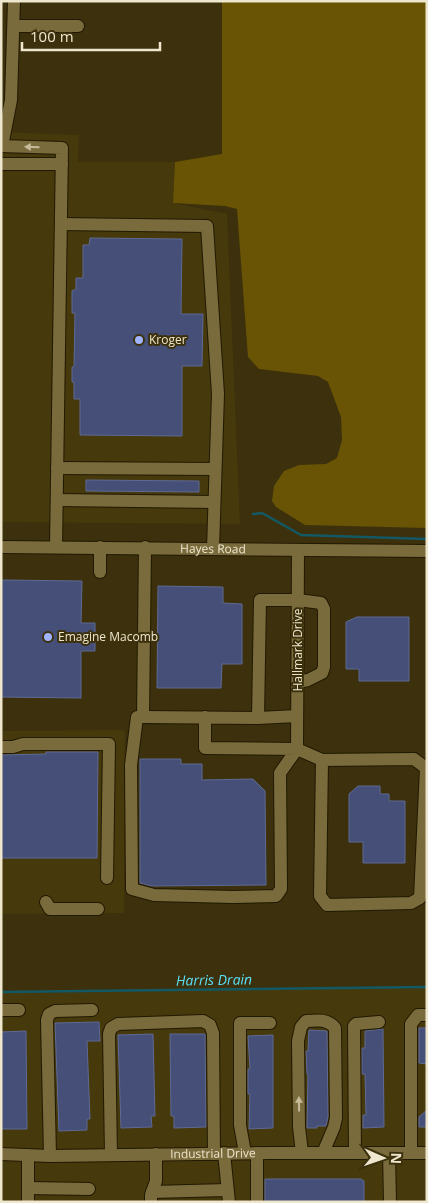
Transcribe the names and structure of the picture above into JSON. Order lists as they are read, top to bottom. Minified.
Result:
{"streets":{"street":["Hayes Road","Hallmark Drive","Industrial Drive"]},"crossings":[["Hayes Road","Hallmark Drive"]],"water":["Harris Drain"],"places":["Kroger","Emagine Macomb"],"scale_bar":"100 m","north":"right"}
